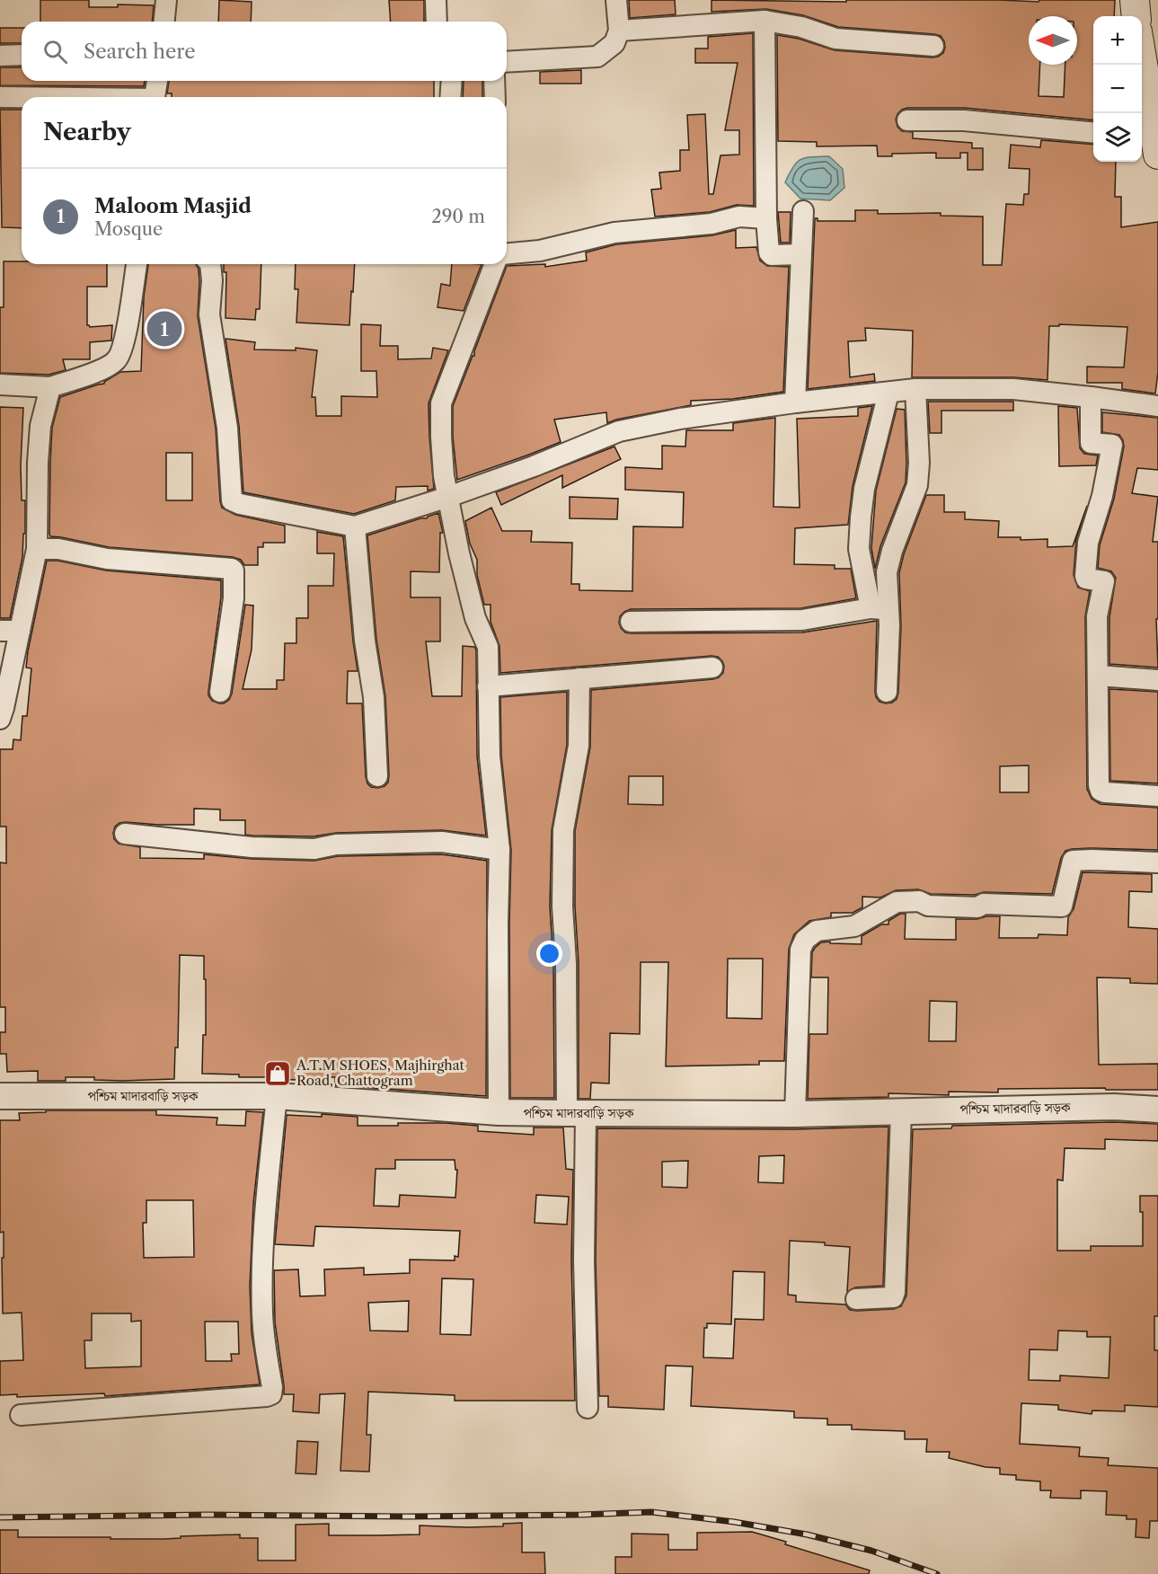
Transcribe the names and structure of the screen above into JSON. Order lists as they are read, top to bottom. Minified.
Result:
{"streets":{"street":["পশ্চিম মাদারবাড়ি সড়ক"]},"places":{"shop":["A.T.M SHOES, Majhirghat Road, Chattogram"]},"north":"left","page":{"map_buttons":["+","−"],"search":"Search here","heading":"Nearby","list":[{"mark":"1","name":"Maloom Masjid","note":"Mosque","value":"290 m"}],"pins":"1"}}
